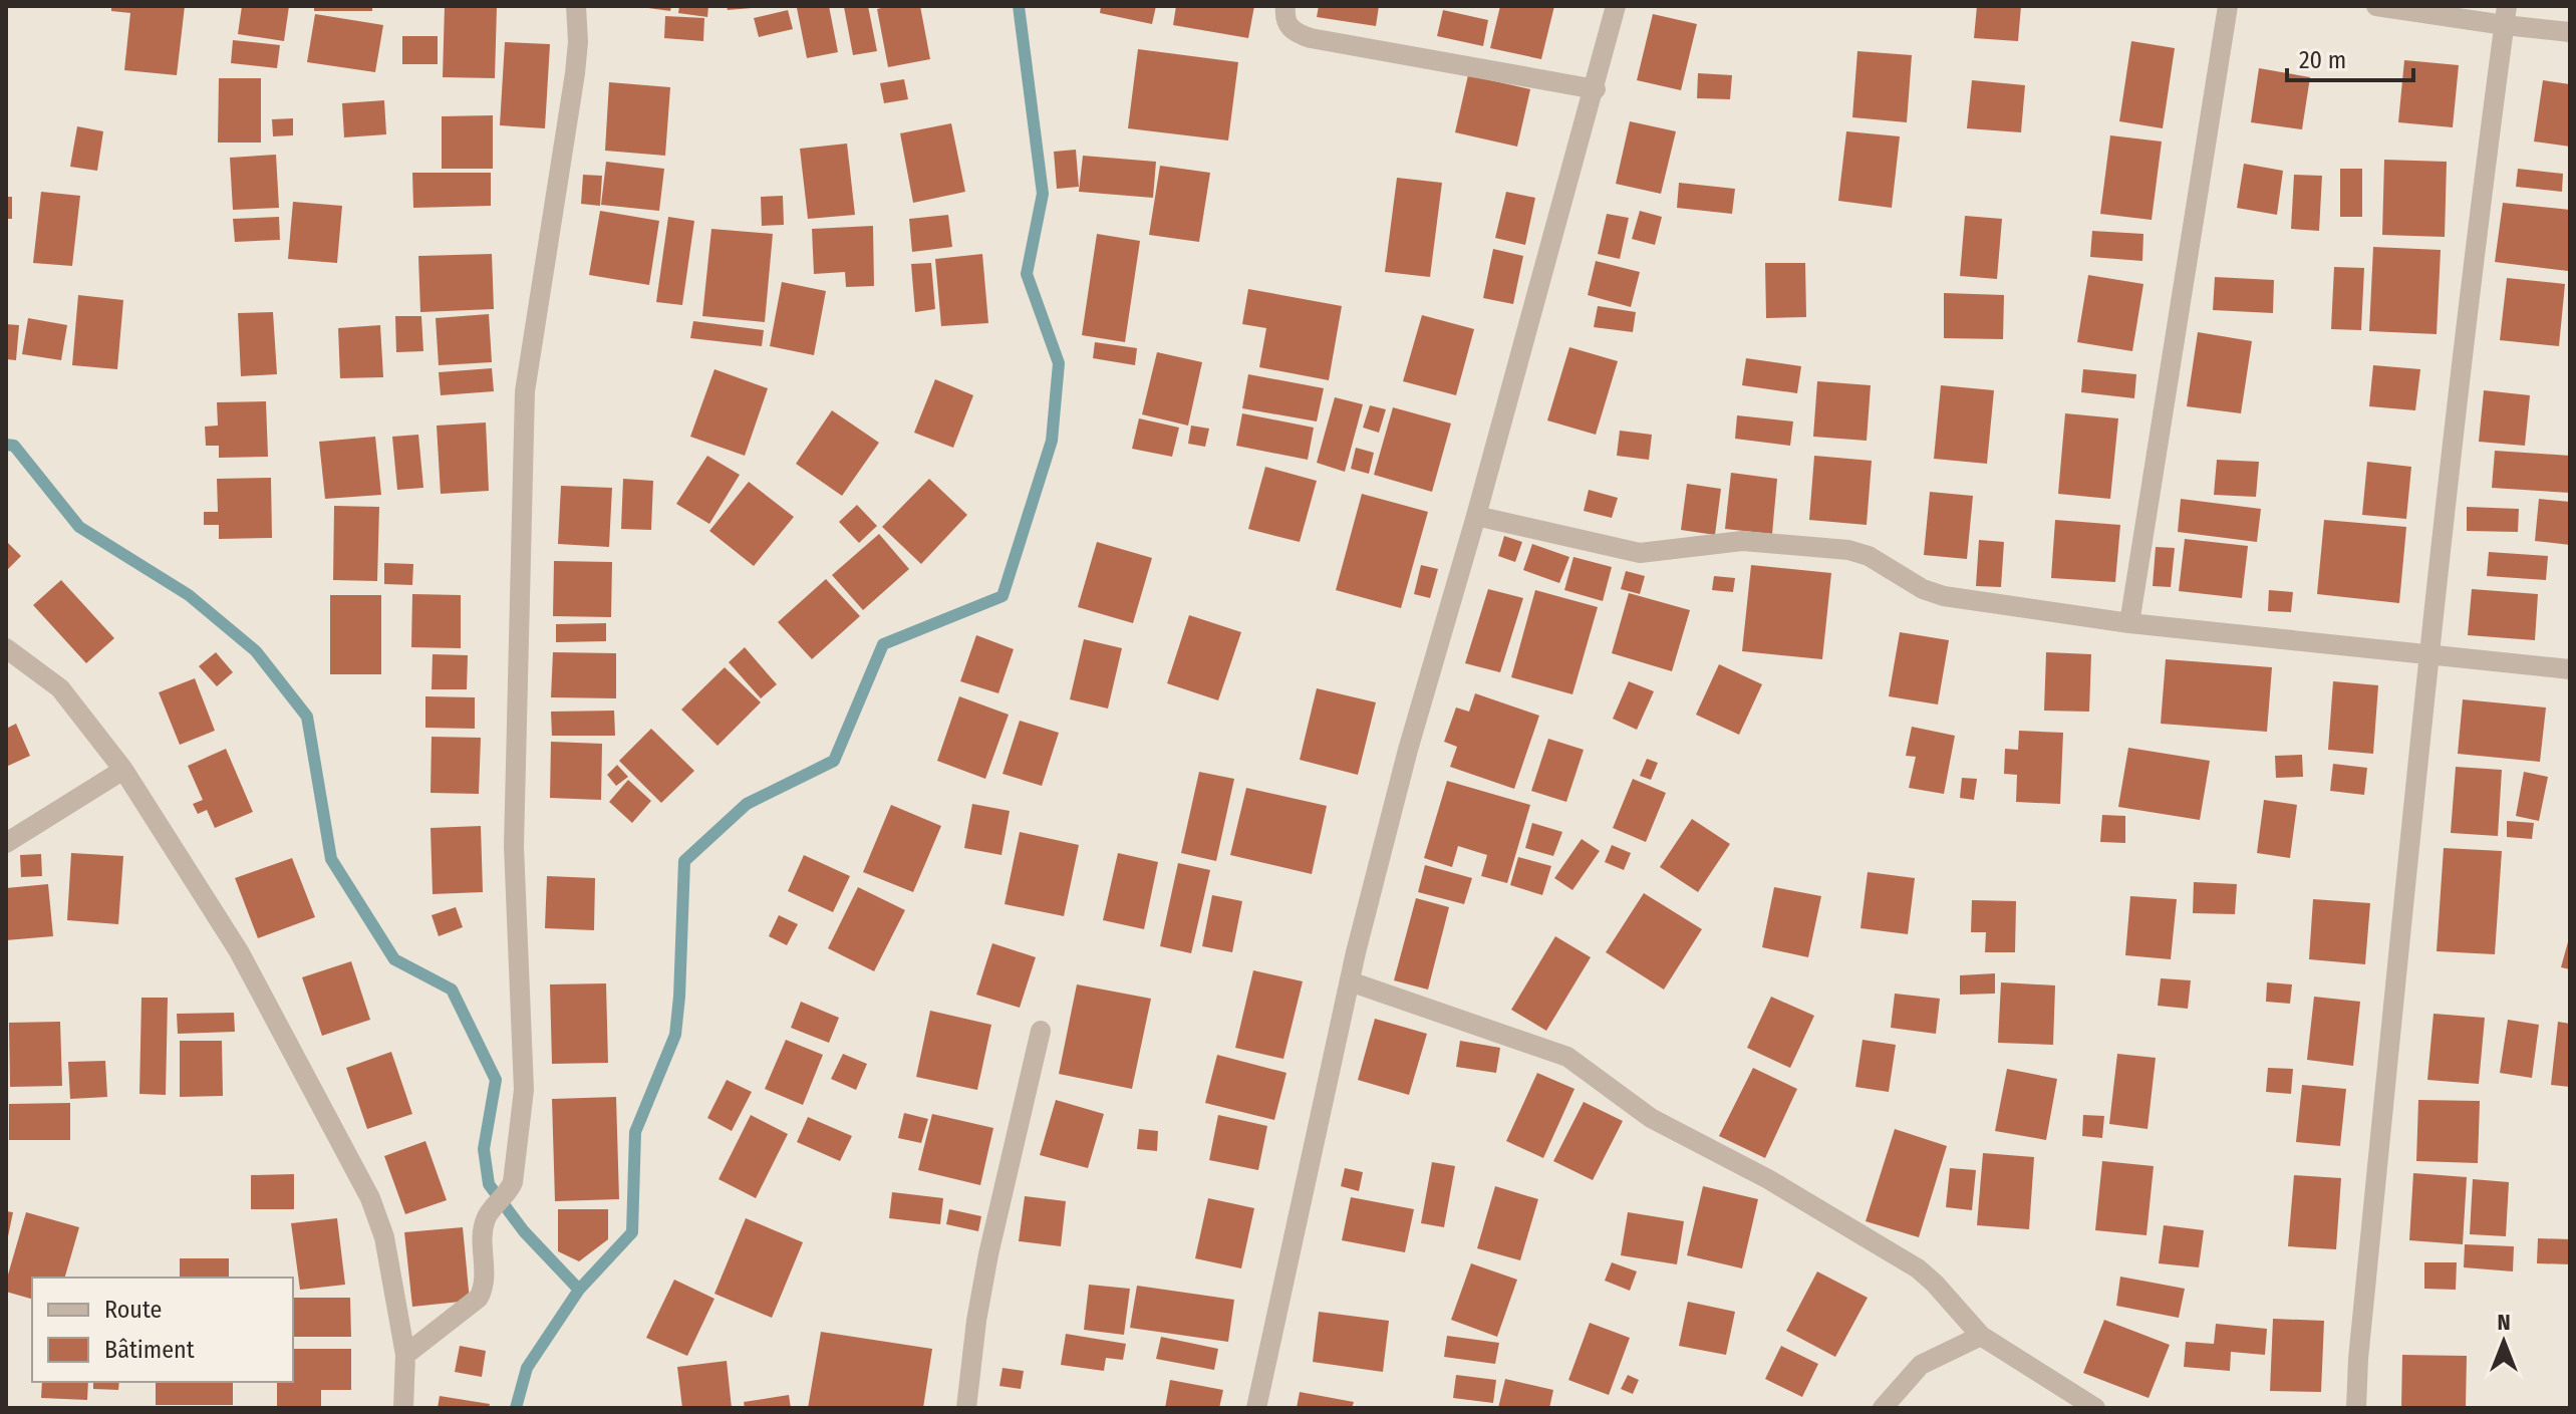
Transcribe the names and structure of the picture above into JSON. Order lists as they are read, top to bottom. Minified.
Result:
{"legend":["Route","Bâtiment"],"scale_bar":"20 m","north":"top"}
